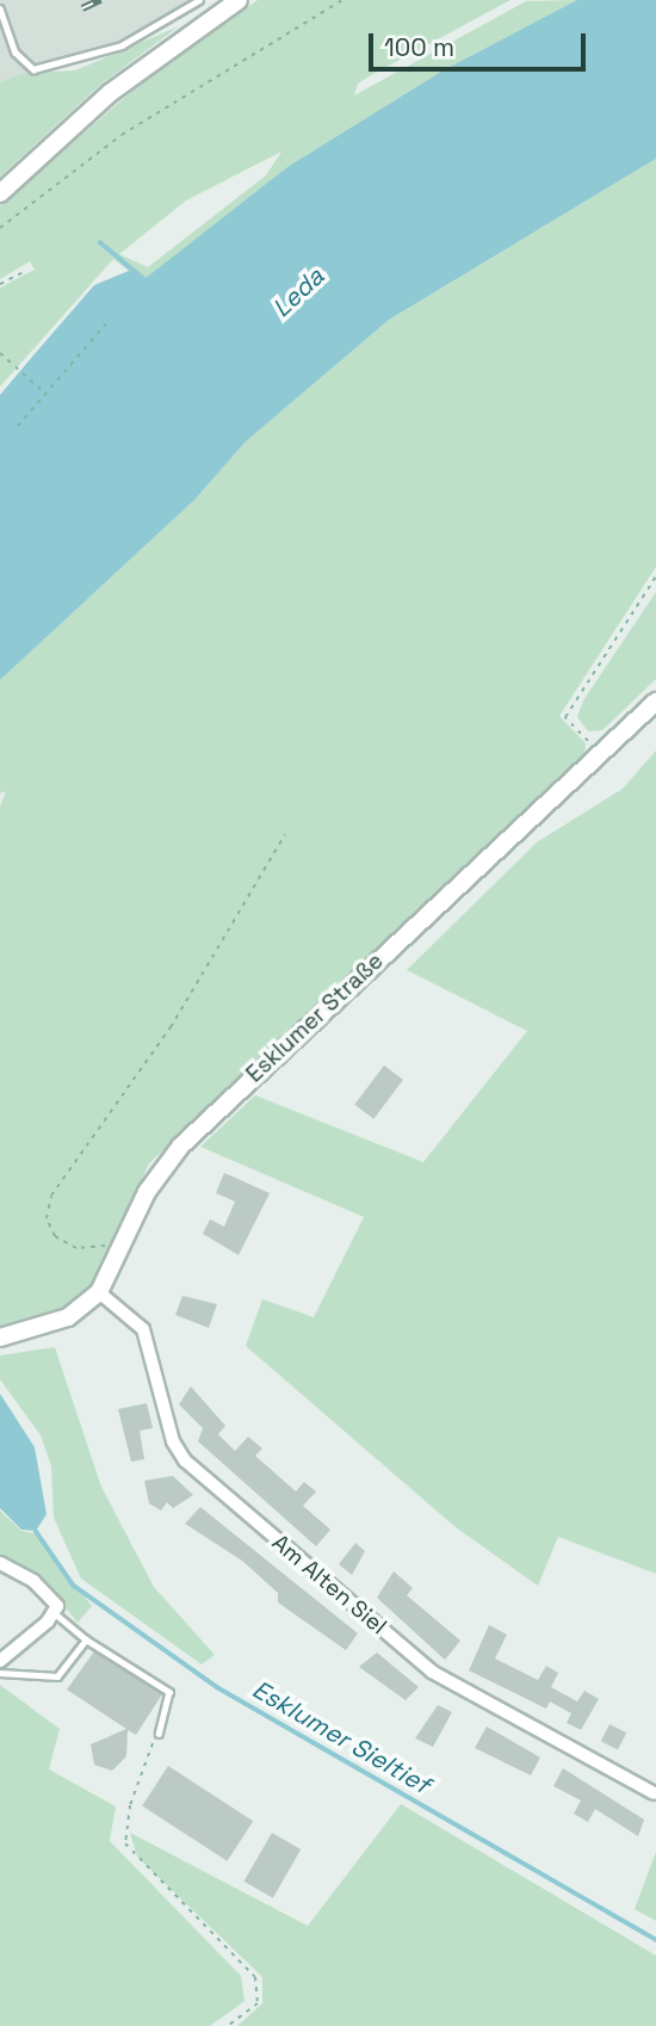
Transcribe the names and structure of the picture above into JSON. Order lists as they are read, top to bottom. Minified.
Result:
{"streets":{"street":["Esklumer Straße","Am Alten Siel"]},"crossings":[["Esklumer Straße","Am Alten Siel"]],"water":["Leda","Esklumer Sieltief"],"scale_bar":"100 m"}
